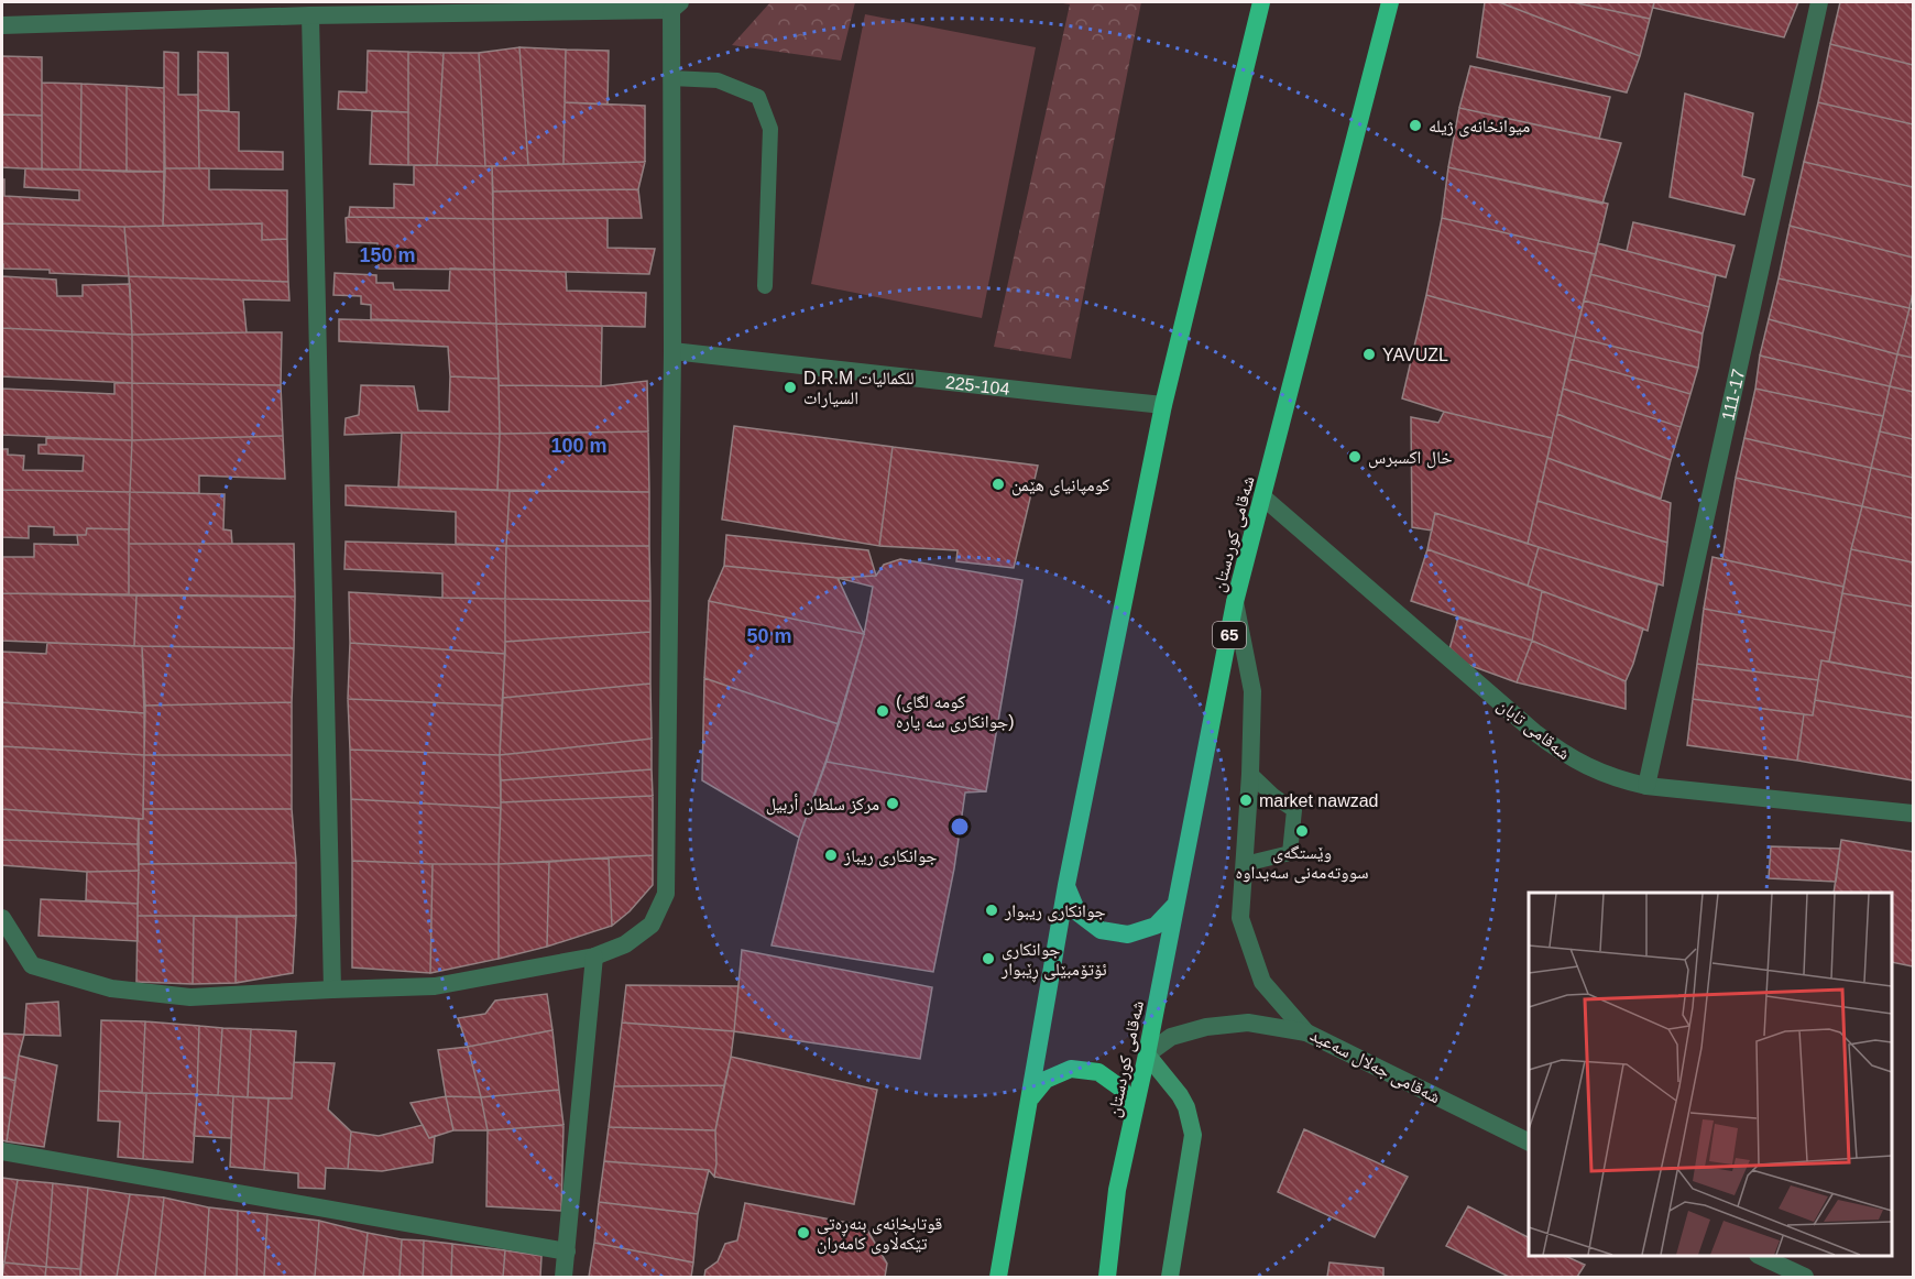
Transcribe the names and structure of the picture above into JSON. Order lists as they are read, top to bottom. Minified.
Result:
{"streets":{"highway":["شەقامی کوردستان","65"],"street":["225-104","111-17","شەقامی تابان","شەقامی جەلال سەعید"]},"crossings":[["111-17","شەقامی تابان"],["شەقامی کوردستان","شەقامی تابان"],["شەقامی کوردستان","شەقامی جەلال سەعید"]],"places":["میوانخانەی ژیلە","YAVUZL","D.R.M للكماليات السيارات","خال اكسبرس","کومپانیای هێمن","(كومه لگای جوانکاری سه یاره)","market nawzad","مركز سلطان أربيل","وێستگەی سووتەمەنی سەیداوە","جوانكارى ريباز","جوانكارى ريبوار","جوانکاری ئۆتۆمبێلی ڕێبوار","قوتابخانەی بنەڕەتی تێکەڵاوی کامەران"],"rings":["150 m","100 m","50 m"]}
